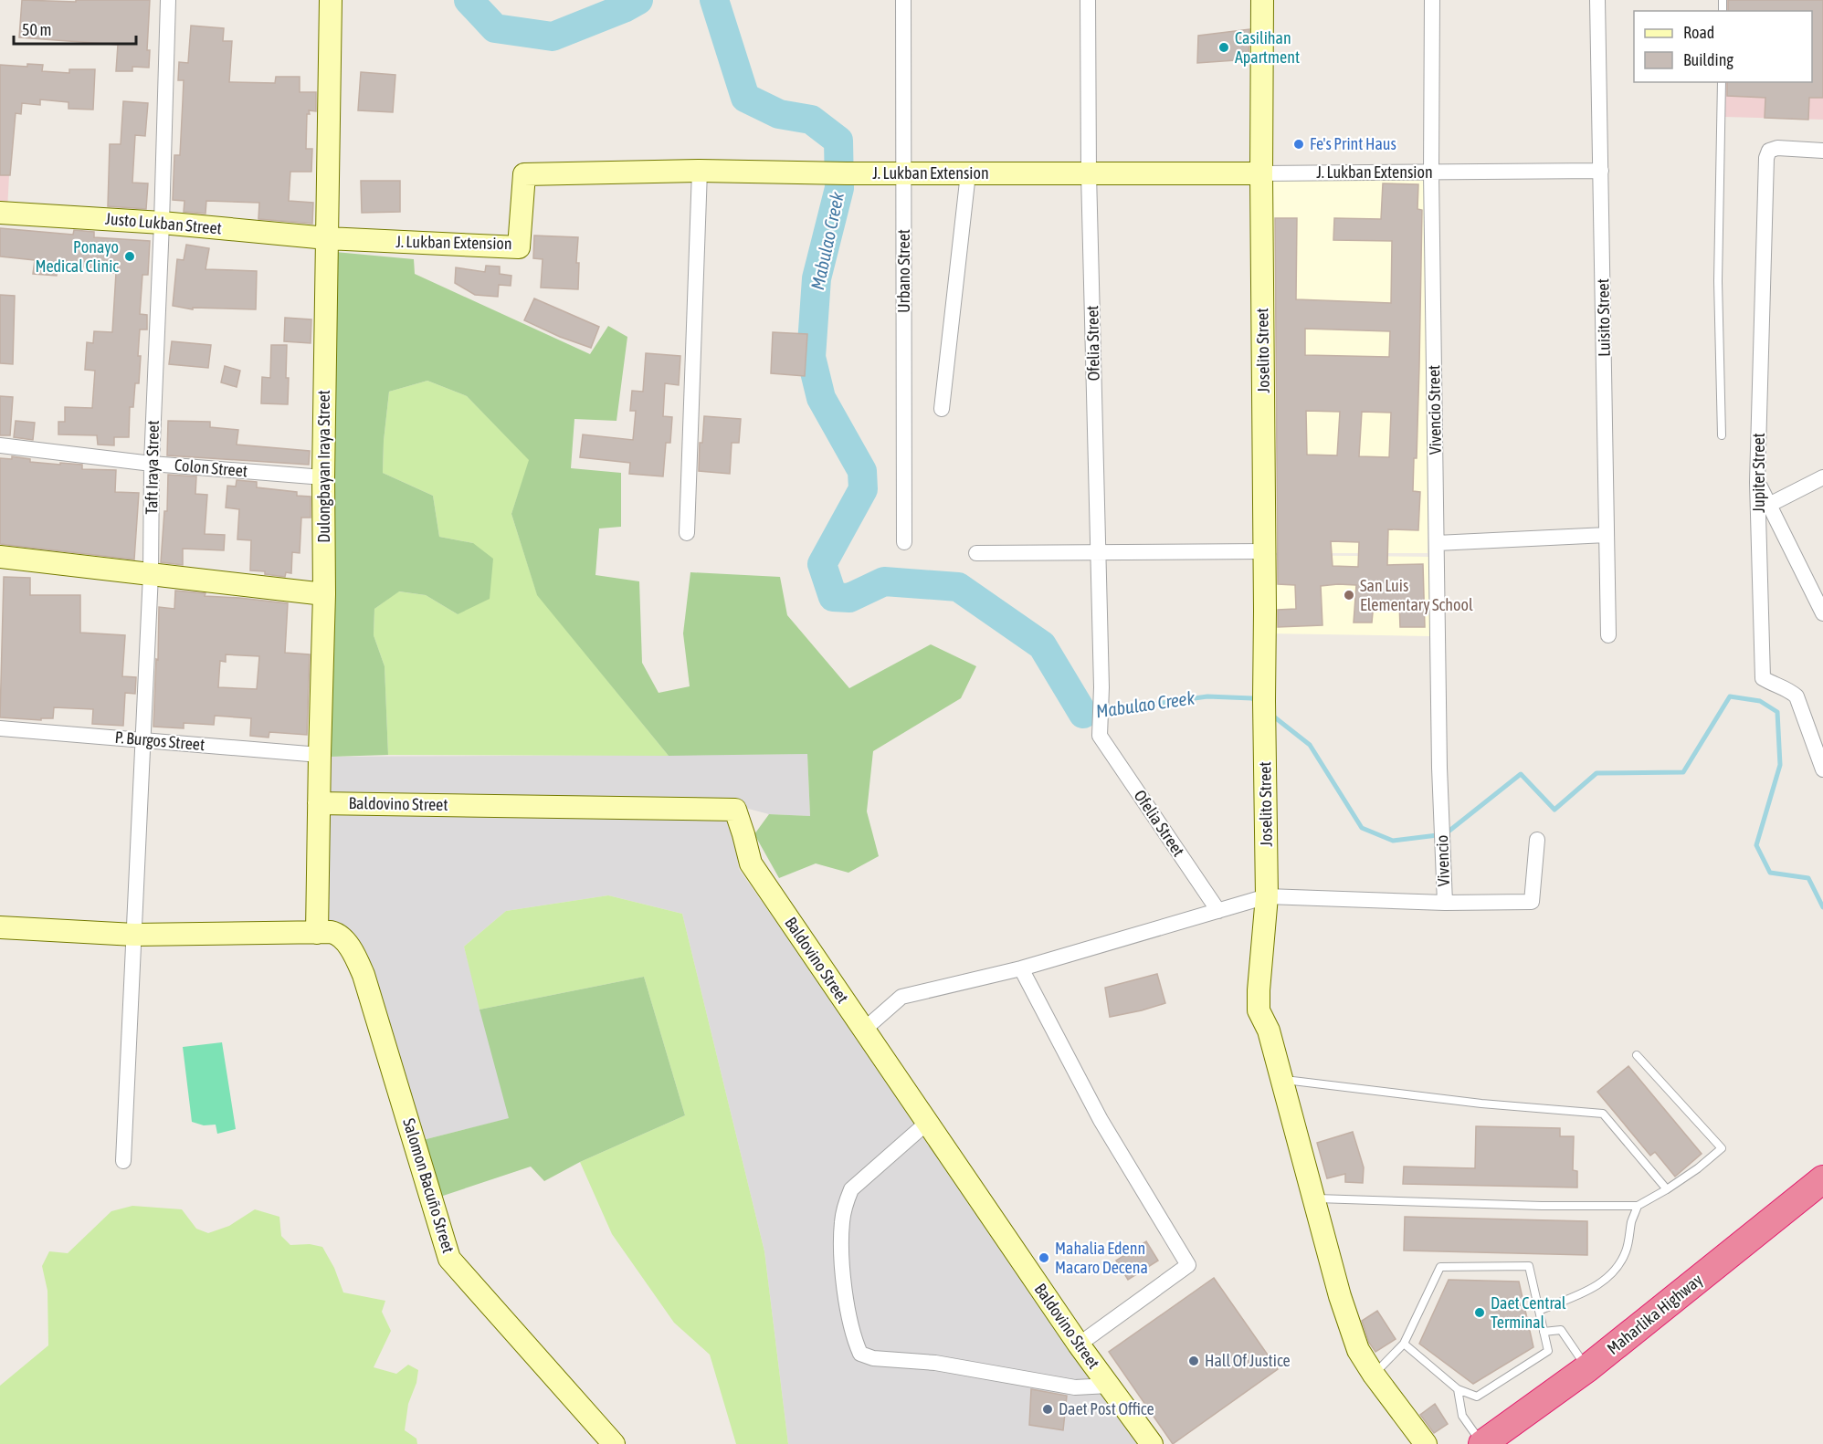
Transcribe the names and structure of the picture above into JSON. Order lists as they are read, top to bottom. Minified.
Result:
{"streets":{"highway":["Maharlika Highway"],"street":["J. Lukban Extension","Justo Lukban Street","Urbano Street","Luisito Street","Ofelia Street","Joselito Street","Vivencio Street","Dulongbayan Iraya Street","Taft Iraya Street","Colon Street","Jupiter Street","P. Burgos Street","Baldovino Street","Vivencio","Salomon Bacuño Street"]},"crossings":[["J. Lukban Extension","Justo Lukban Street"],["J. Lukban Extension","Urbano Street"],["J. Lukban Extension","Luisito Street"],["J. Lukban Extension","Ofelia Street"],["J. Lukban Extension","Joselito Street"],["J. Lukban Extension","Vivencio Street"],["J. Lukban Extension","Dulongbayan Iraya Street"],["Justo Lukban Street","Dulongbayan Iraya Street"],["Justo Lukban Street","Taft Iraya Street"],["Vivencio Street","Vivencio"],["Dulongbayan Iraya Street","Colon Street"],["Dulongbayan Iraya Street","P. Burgos Street"],["Dulongbayan Iraya Street","Baldovino Street"],["Dulongbayan Iraya Street","Salomon Bacuño Street"],["Taft Iraya Street","Colon Street"],["Taft Iraya Street","P. Burgos Street"]],"water":["Mabulao Creek"],"places":["Casilihan Apartment","Fe's Print Haus","Ponayo Medical Clinic","San Luis Elementary School","Mahalia Edenn Macaro Decena","Daet Central Terminal","Hall Of Justice","Daet Post Office"],"legend":["Road","Building"],"scale_bar":"50 m"}
